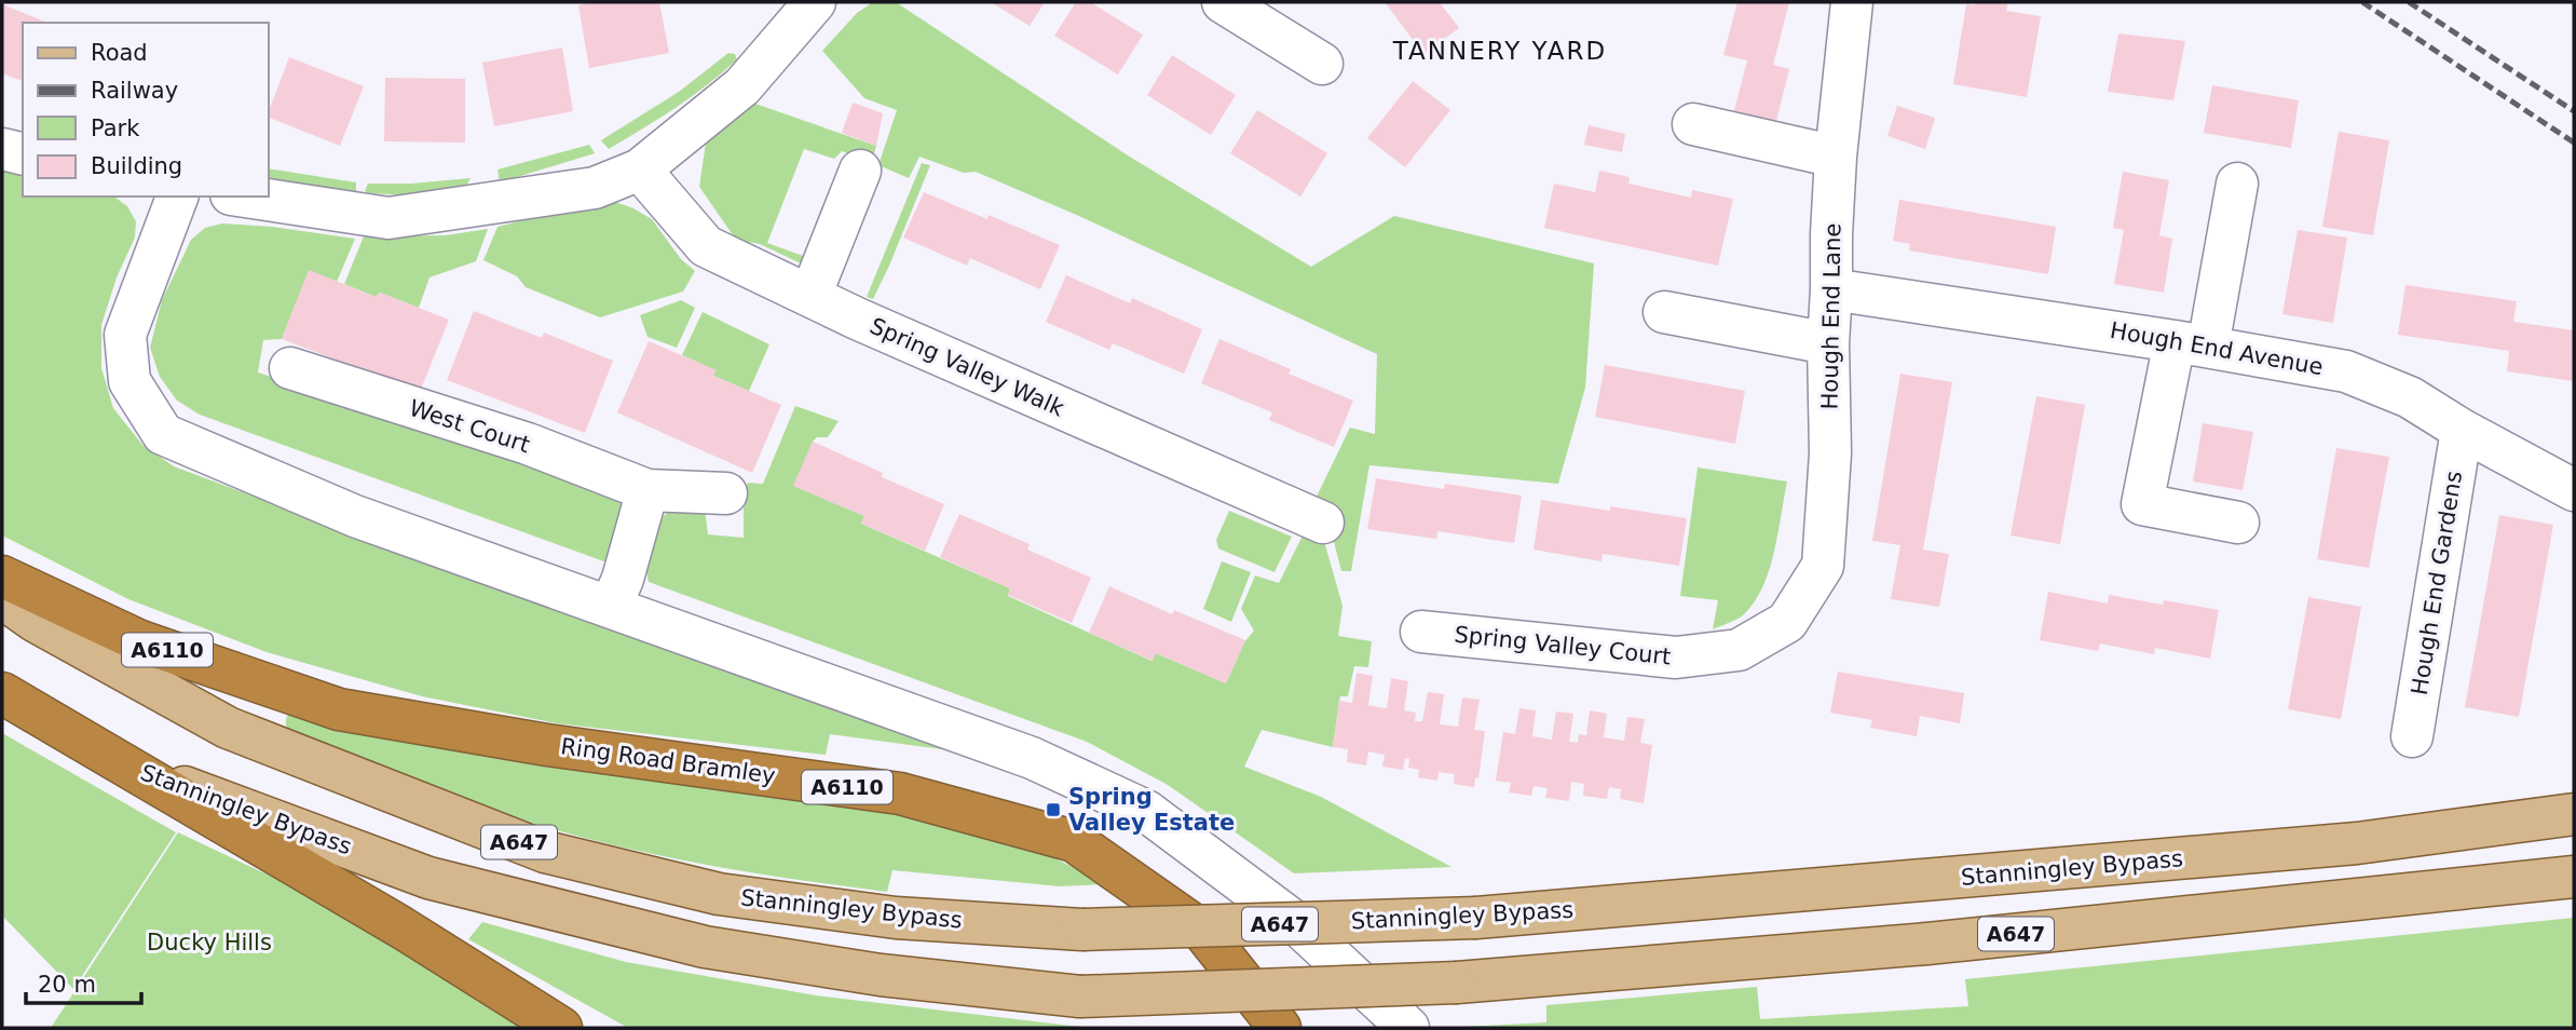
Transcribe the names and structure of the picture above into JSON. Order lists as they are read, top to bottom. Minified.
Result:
{"streets":{"highway":["A6110","Ring Road Bramley","Stanningley Bypass","A647"],"street":["Hough End Lane","Hough End Avenue","Spring Valley Walk","West Court","Hough End Gardens","Spring Valley Court"]},"crossings":[["Hough End Lane","Hough End Avenue"],["Hough End Lane","Spring Valley Court"],["Hough End Avenue","Hough End Gardens"]],"districts":["TANNERY YARD"],"parks":["Ducky Hills"],"places":{"transit":["Spring Valley Estate"]},"legend":["Road","Railway","Park","Building"],"scale_bar":"20 m"}
